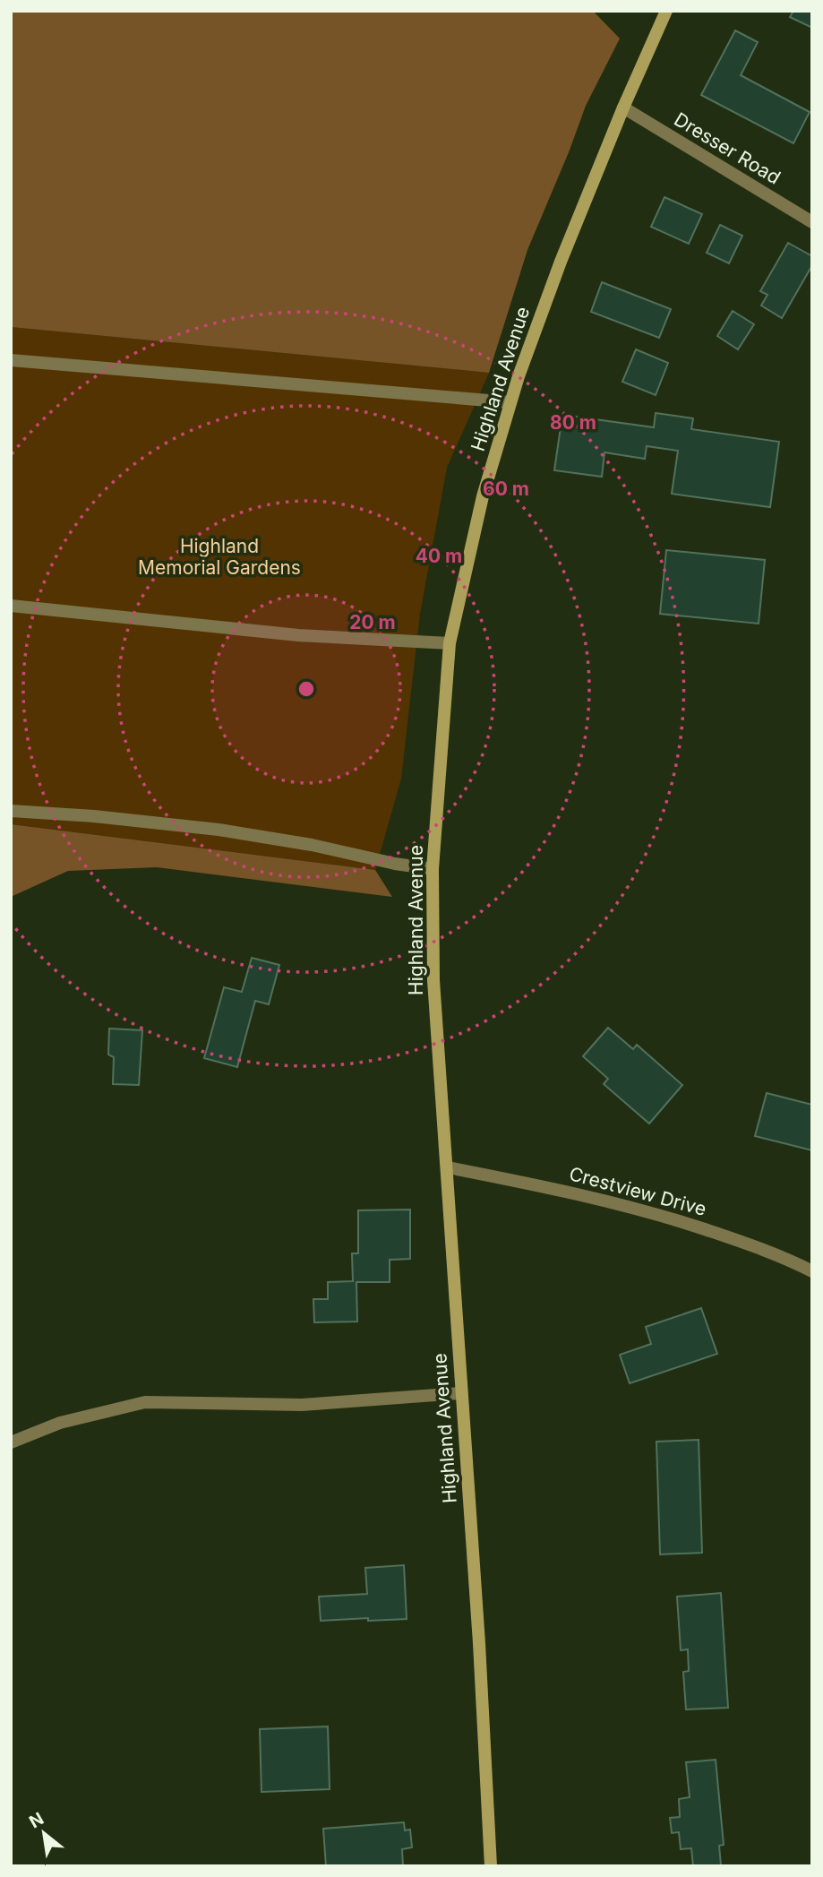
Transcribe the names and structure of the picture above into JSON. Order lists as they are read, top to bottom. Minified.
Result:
{"streets":{"street":["Dresser Road","Highland Avenue","Crestview Drive"]},"crossings":[["Dresser Road","Highland Avenue"],["Highland Avenue","Crestview Drive"]],"parks":["Highland Memorial Gardens"],"north":"top left","rings":["80 m","60 m","40 m","20 m"]}
